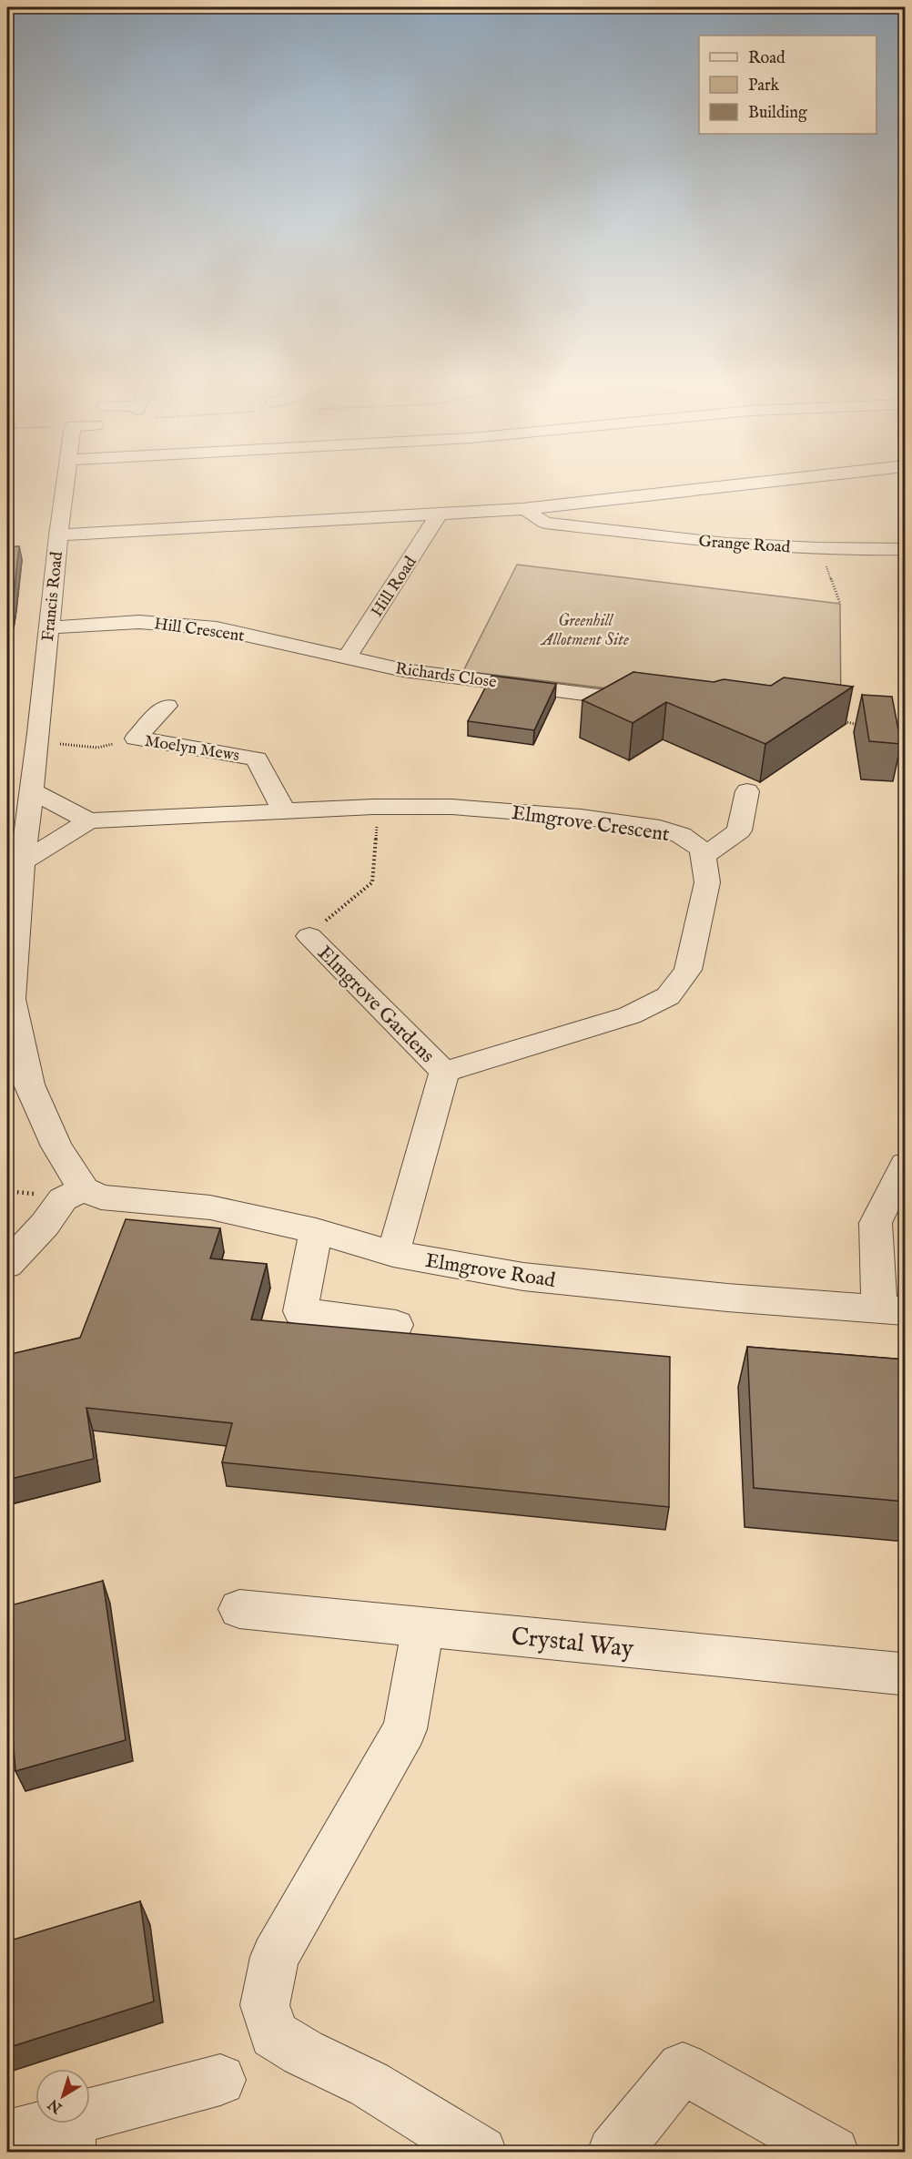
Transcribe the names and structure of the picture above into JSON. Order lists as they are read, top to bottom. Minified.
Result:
{"streets":{"street":["Grange Road","Hill Road","Francis Road","Hill Crescent","Richards Close","Moelyn Mews","Elmgrove Crescent","Elmgrove Gardens","Elmgrove Road","Crystal Way"]},"crossings":[["Hill Road","Hill Crescent"],["Hill Road","Richards Close"],["Francis Road","Hill Crescent"],["Francis Road","Elmgrove Crescent"],["Francis Road","Elmgrove Road"],["Hill Crescent","Richards Close"],["Moelyn Mews","Elmgrove Crescent"]],"parks":["Greenhill Allotment Site"],"legend":["Road","Park","Building"],"north":"bottom left"}
